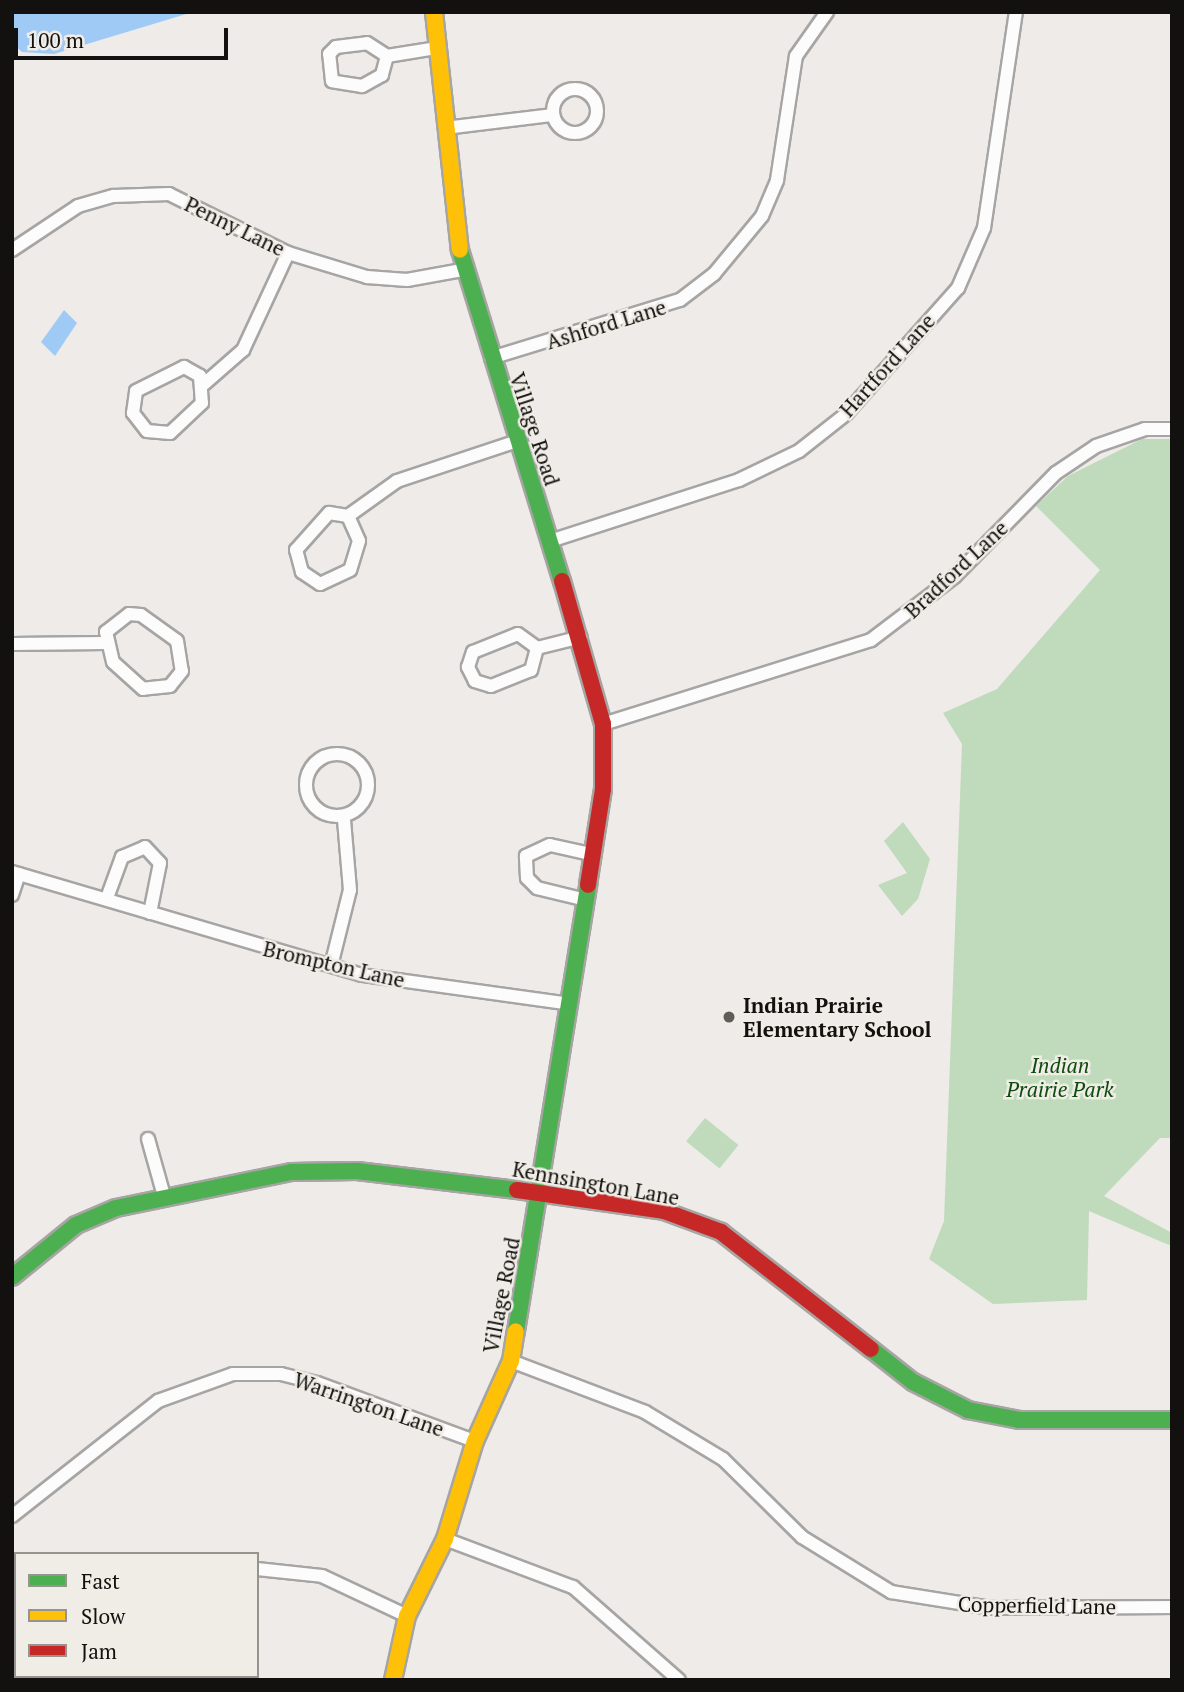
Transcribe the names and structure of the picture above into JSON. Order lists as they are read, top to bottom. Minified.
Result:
{"streets":{"street":["Penny Lane","Ashford Lane","Hartford Lane","Village Road","Bradford Lane","Brompton Lane","Kennsington Lane","Warrington Lane","Copperfield Lane"]},"crossings":[["Penny Lane","Village Road"],["Ashford Lane","Village Road"],["Hartford Lane","Village Road"],["Village Road","Bradford Lane"],["Village Road","Brompton Lane"],["Village Road","Kennsington Lane"],["Village Road","Warrington Lane"],["Village Road","Copperfield Lane"]],"parks":["Indian Prairie Park"],"places":["Indian Prairie Elementary School"],"legend":["Fast","Slow","Jam"],"scale_bar":"100 m"}
